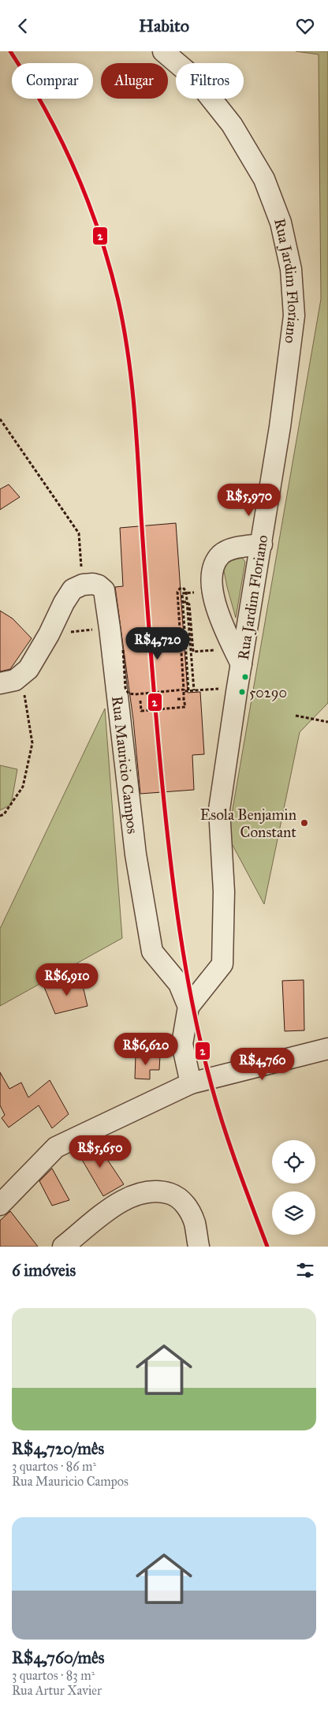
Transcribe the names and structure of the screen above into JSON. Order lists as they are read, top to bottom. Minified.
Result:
{"streets":{"street":["Rua Jardim Floriano","Rua Mauricio Campos"]},"crossings":[["Rua Jardim Floriano","Rua Mauricio Campos"]],"places":["50290","Esola Benjamin Constant"],"lines":["transit line 2"],"page":{"header":"Habito","chip":["Comprar","Alugar","Filtros"],"price":["R$5,970","R$4,720","R$6,910","R$6,620","R$4,760","R$5,650"],"heading":"6 imóveis","list":[{"name":"R$4,720/mês","note":"3 quartos · 86 m² · Rua Mauricio Campos"},{"name":"R$4,760/mês","note":"3 quartos · 83 m² · Rua Artur Xavier"}]}}
